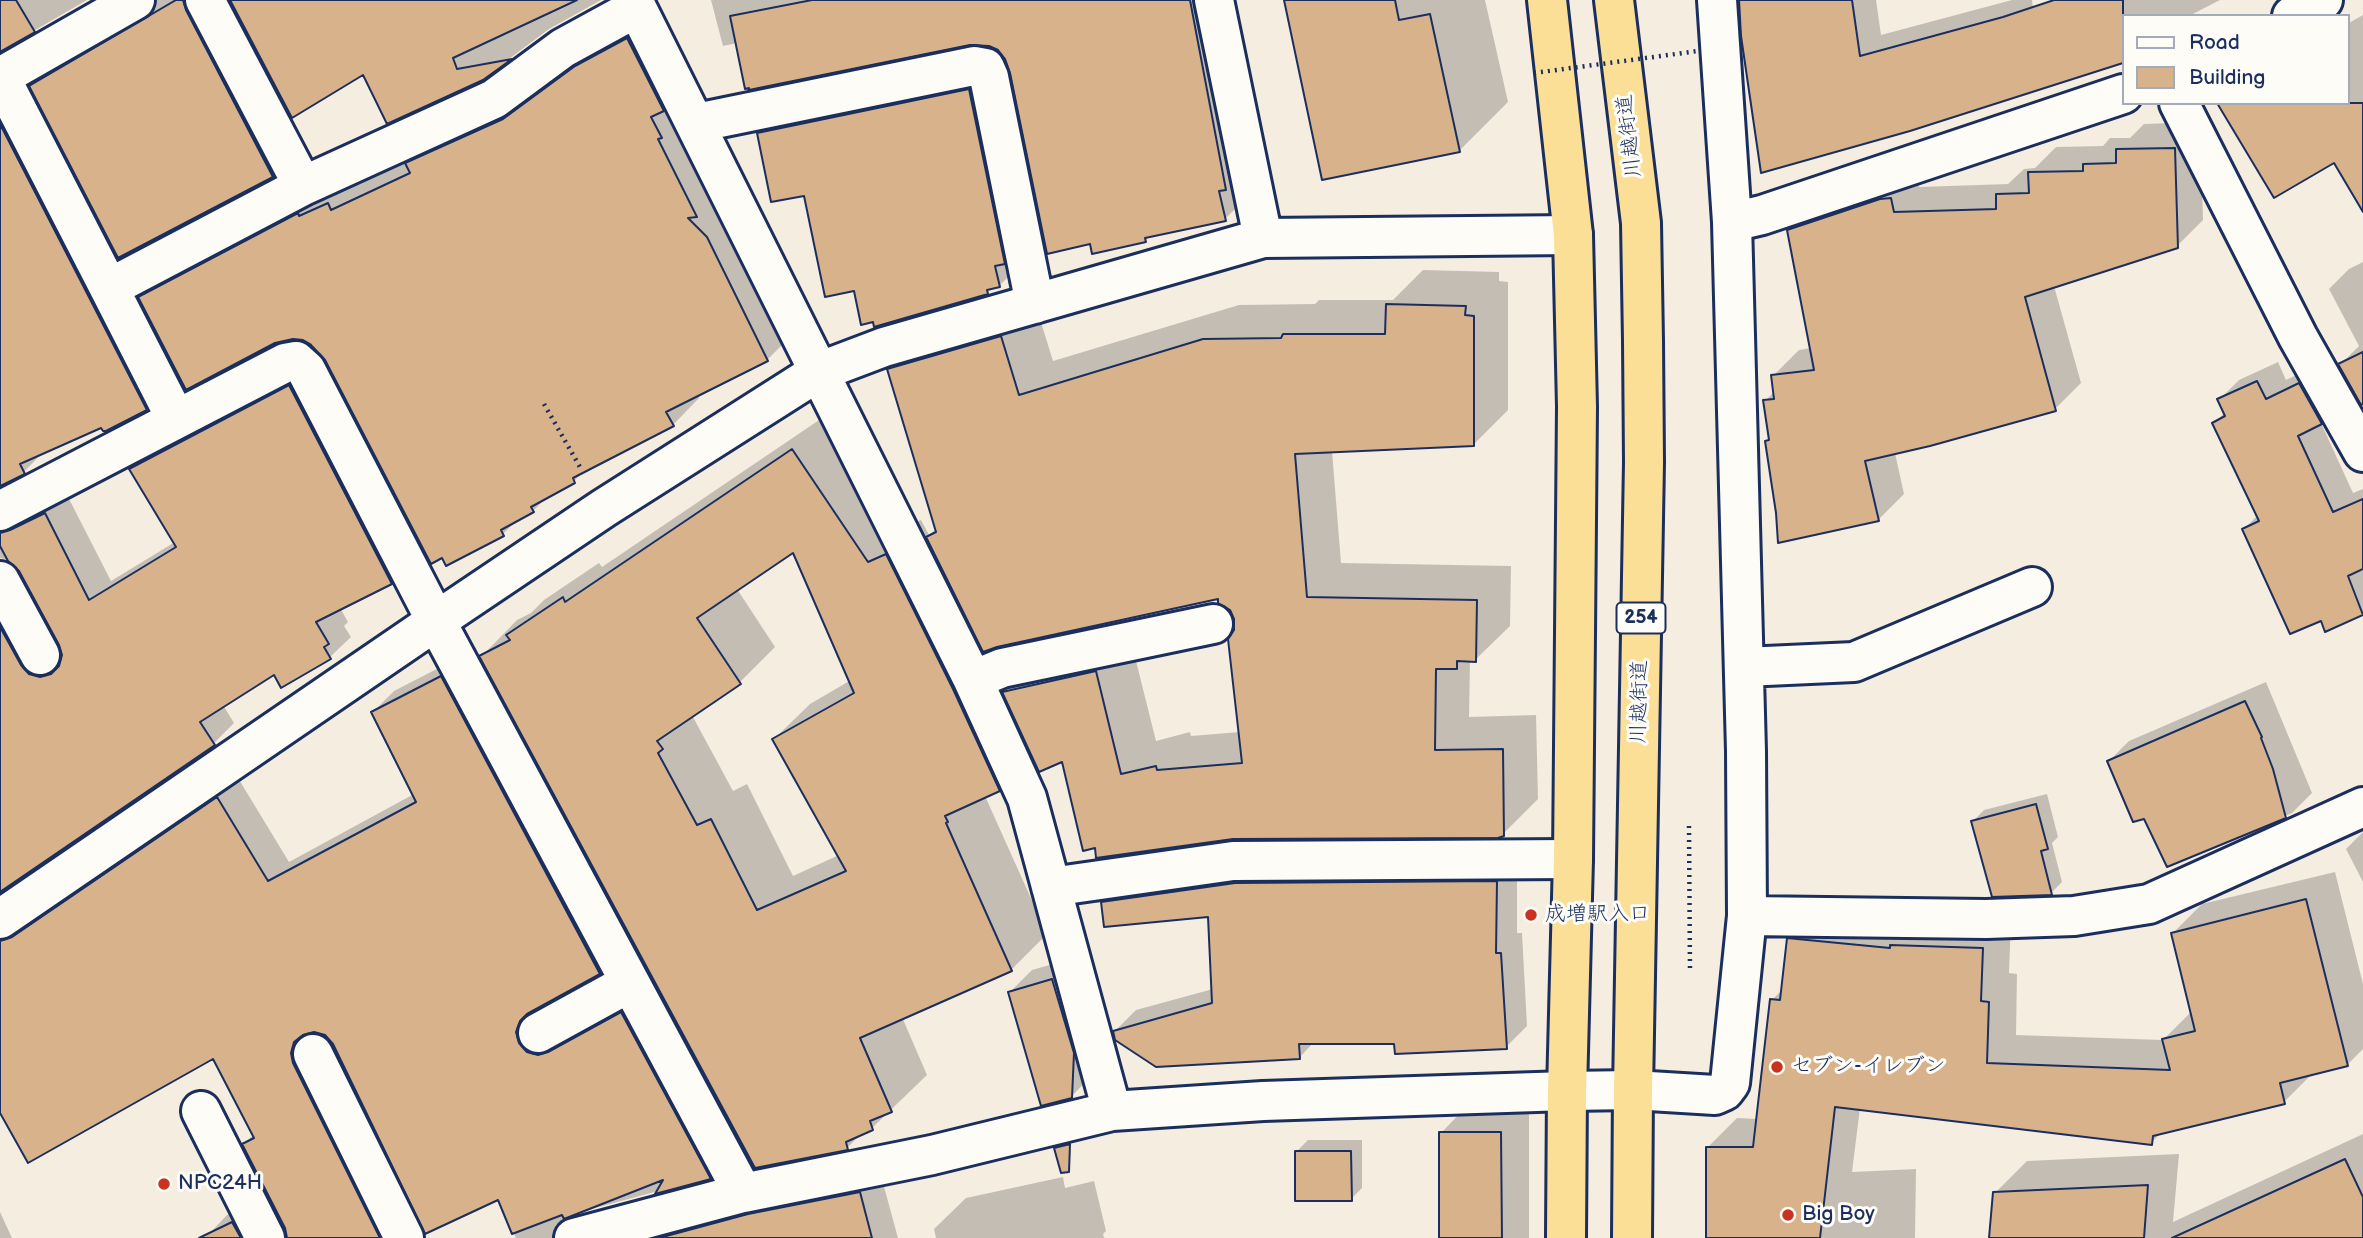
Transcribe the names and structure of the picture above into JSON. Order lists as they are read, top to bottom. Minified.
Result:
{"streets":{"highway":["川越街道","254"]},"places":["成増駅入口","セブン-イレブン","NPC24H","Big Boy"],"legend":["Road","Building"]}
